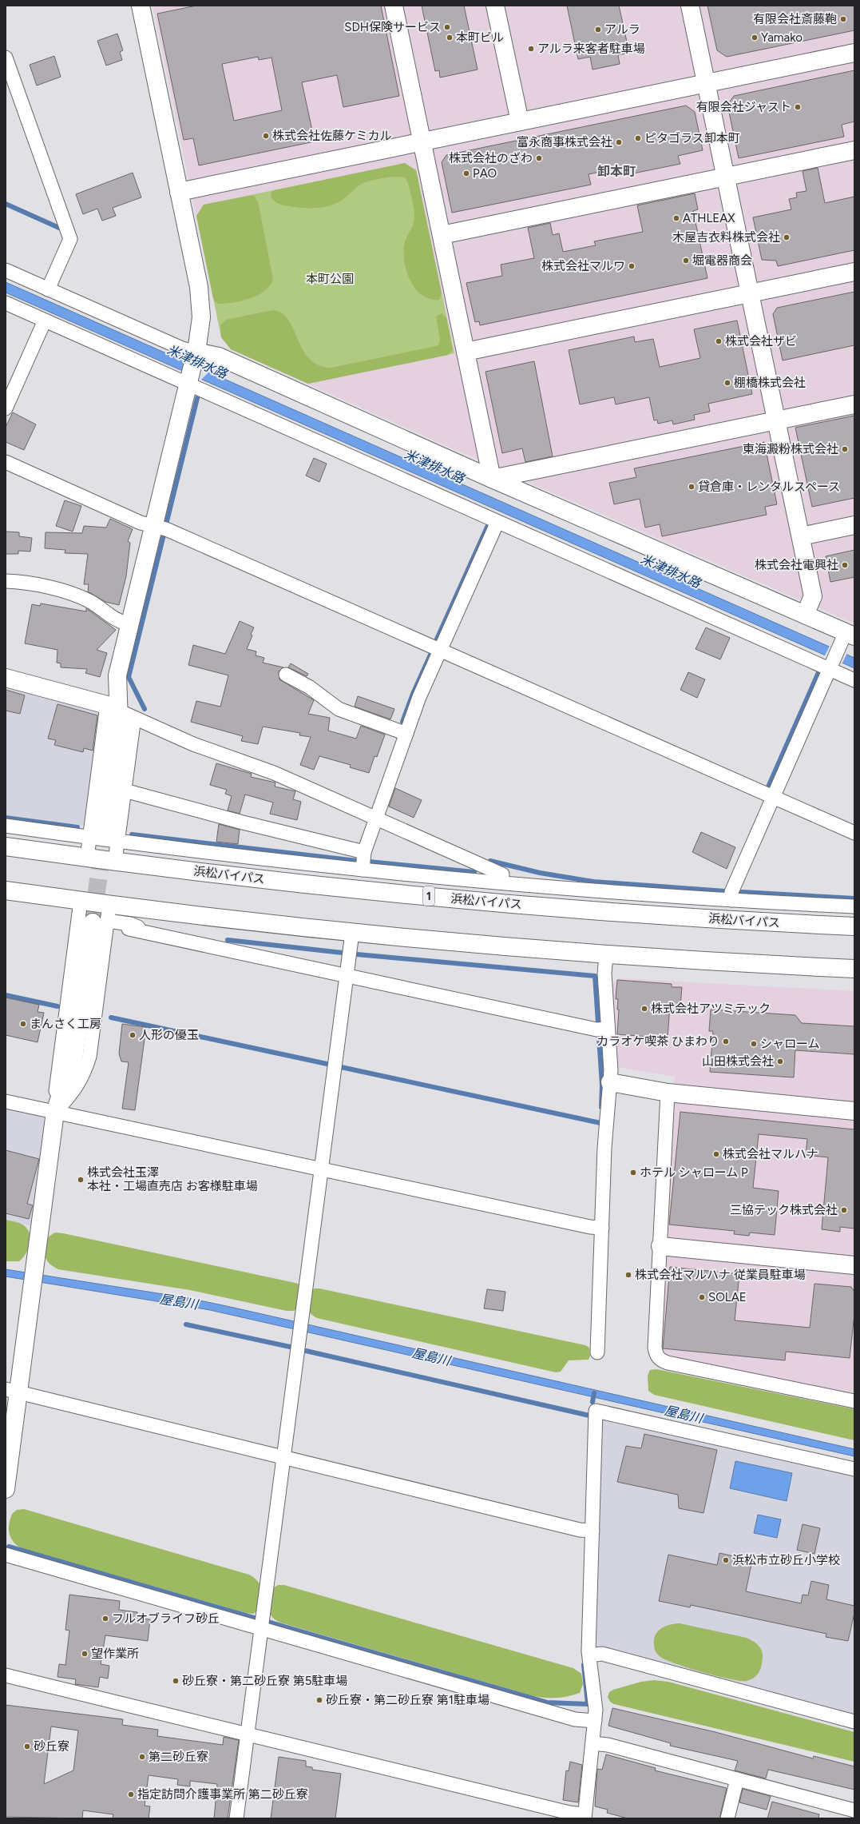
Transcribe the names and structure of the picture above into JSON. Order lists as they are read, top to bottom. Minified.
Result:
{"streets":{"main road":["浜松バイパス","1"]},"districts":["卸本町"],"water":["米津排水路","屋島川"],"parks":["本町公園"],"places":["有限会社斎藤鞄","SDH保険サービス","アルラ","本町ビル","Yamako","アルラ来客者駐車場","有限会社ジャスト","株式会社佐藤ケミカル","ピタゴラス卸本町","富永商事株式会社","株式会社のざわ","PAO","ATHLEAX","木屋吉衣料株式会社","堀電器商会","株式会社マルワ","株式会社ザビ","棚橋株式会社","東海澱粉株式会社","貸倉庫・レンタルスペース","株式会社電興社","株式会社アツミテック","まんさく工房","人形の優玉","カラオケ喫茶 ひまわり","シャローム","山田株式会社","株式会社マルハナ","ホテル シャローム P","株式会社玉澤 本社・工場直売店 お客様駐車場","三協テック株式会社","株式会社マルハナ 従業員駐車場","SOLAE","浜松市立砂丘小学校","フルオブライフ砂丘","望作業所","砂丘寮・第二砂丘寮 第5駐車場","砂丘寮・第二砂丘寮 第1駐車場","砂丘寮","第二砂丘寮","指定訪問介護事業所 第二砂丘寮"]}
